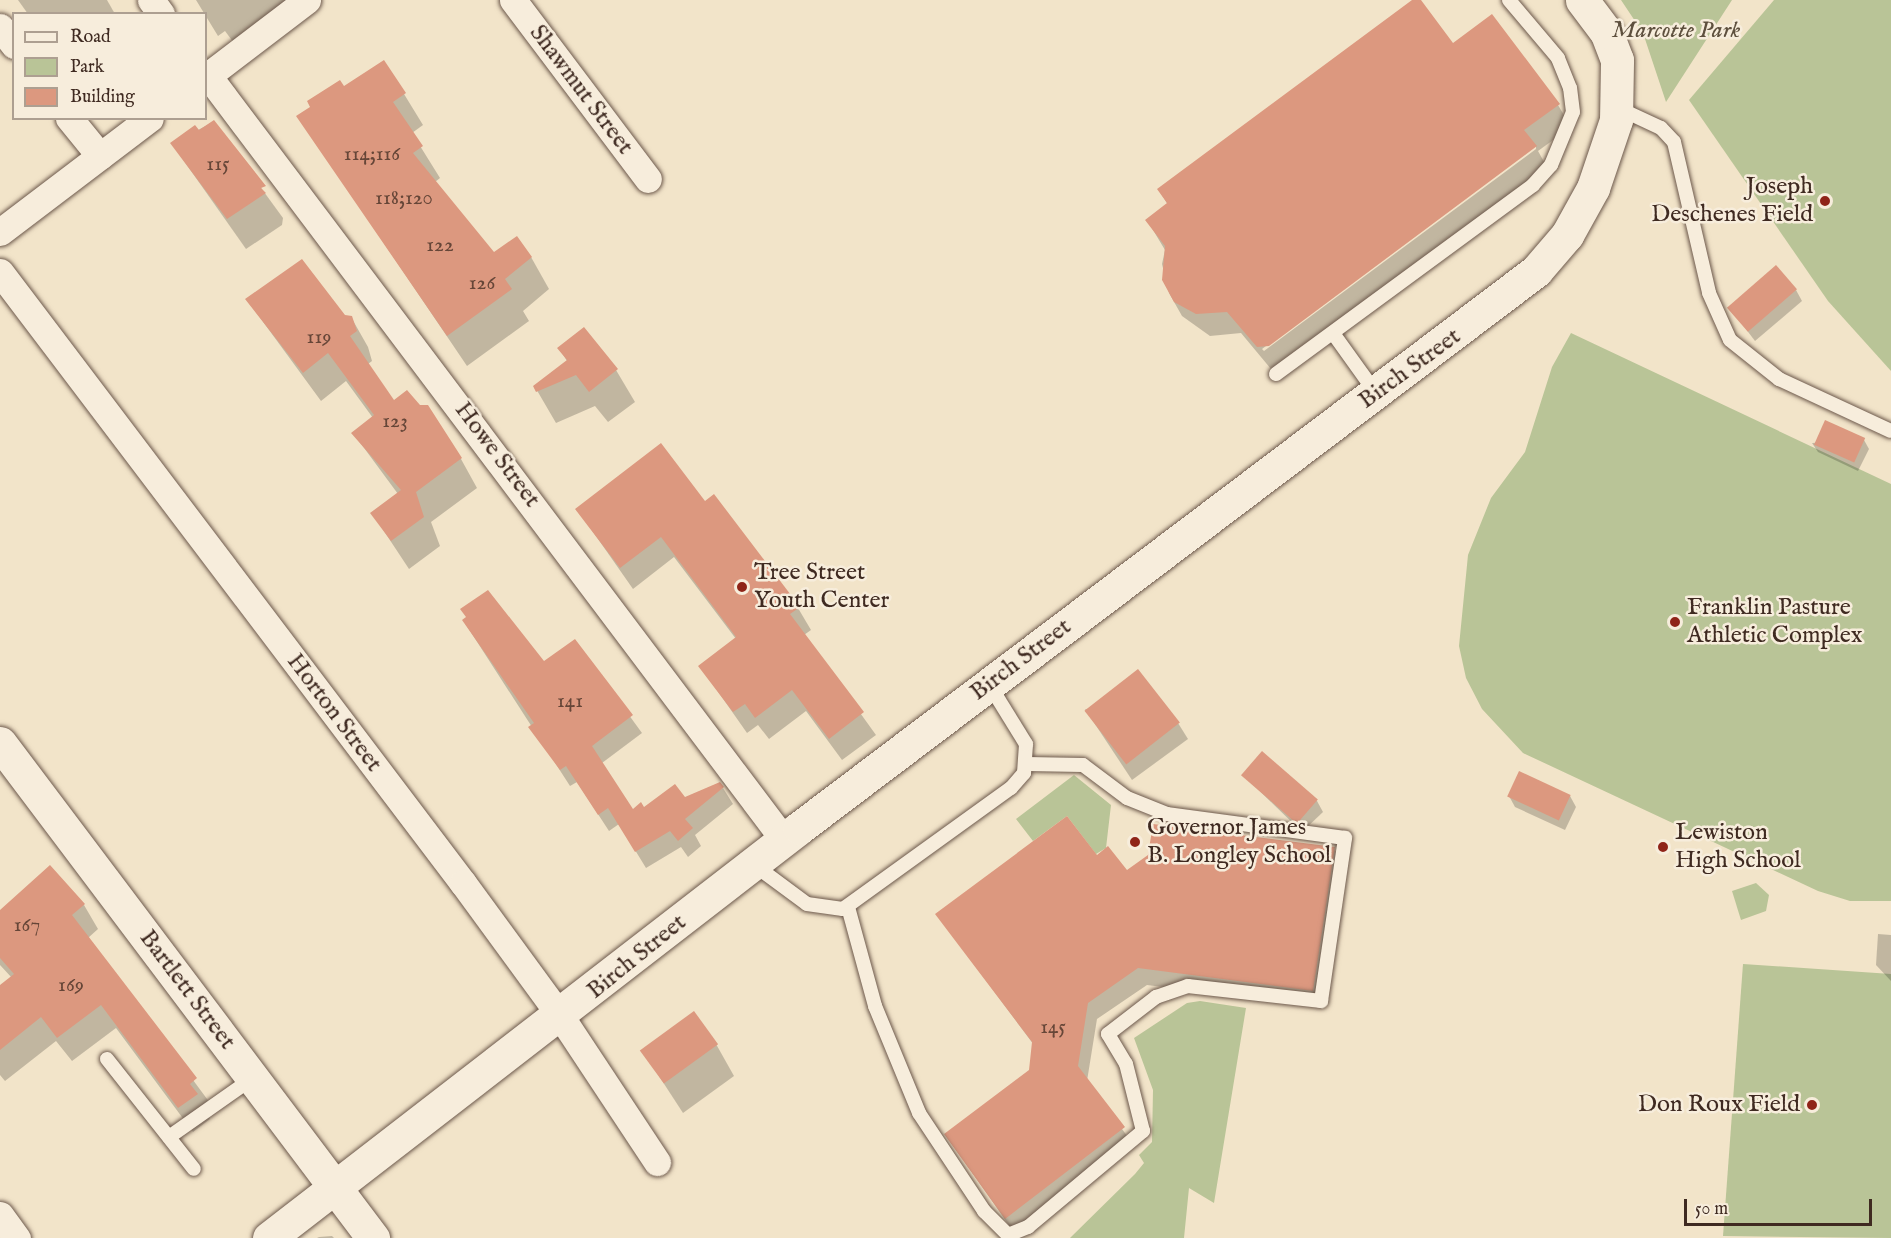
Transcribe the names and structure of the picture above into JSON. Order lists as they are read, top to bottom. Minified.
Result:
{"streets":{"street":["Shawmut Street","Birch Street","Howe Street","Horton Street","Bartlett Street"]},"crossings":[["Birch Street","Howe Street"],["Birch Street","Horton Street"],["Birch Street","Bartlett Street"]],"parks":["Marcotte Park"],"places":["Joseph Deschenes Field","Tree Street Youth Center","Franklin Pasture Athletic Complex","Governor James B. Longley School","Lewiston High School","Don Roux Field"],"house_numbers":["114;116","115","118;120","122","126","119","123","141","167","169","145"],"legend":["Road","Park","Building"],"scale_bar":"50 m"}
